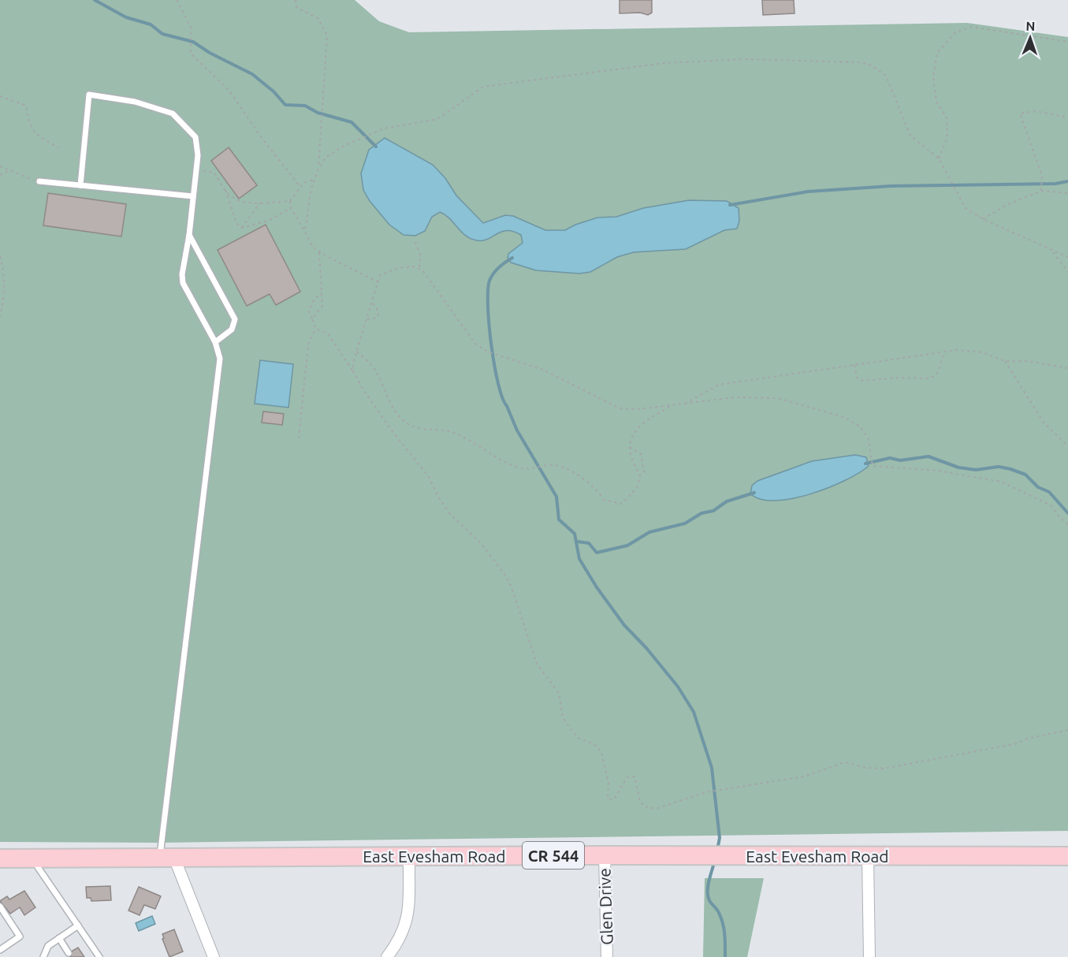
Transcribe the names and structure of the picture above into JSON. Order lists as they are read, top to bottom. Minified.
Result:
{"streets":{"main road":["CR 544","East Evesham Road"],"street":["Glen Drive"]},"crossings":[["East Evesham Road","Glen Drive"]],"north":"top"}
